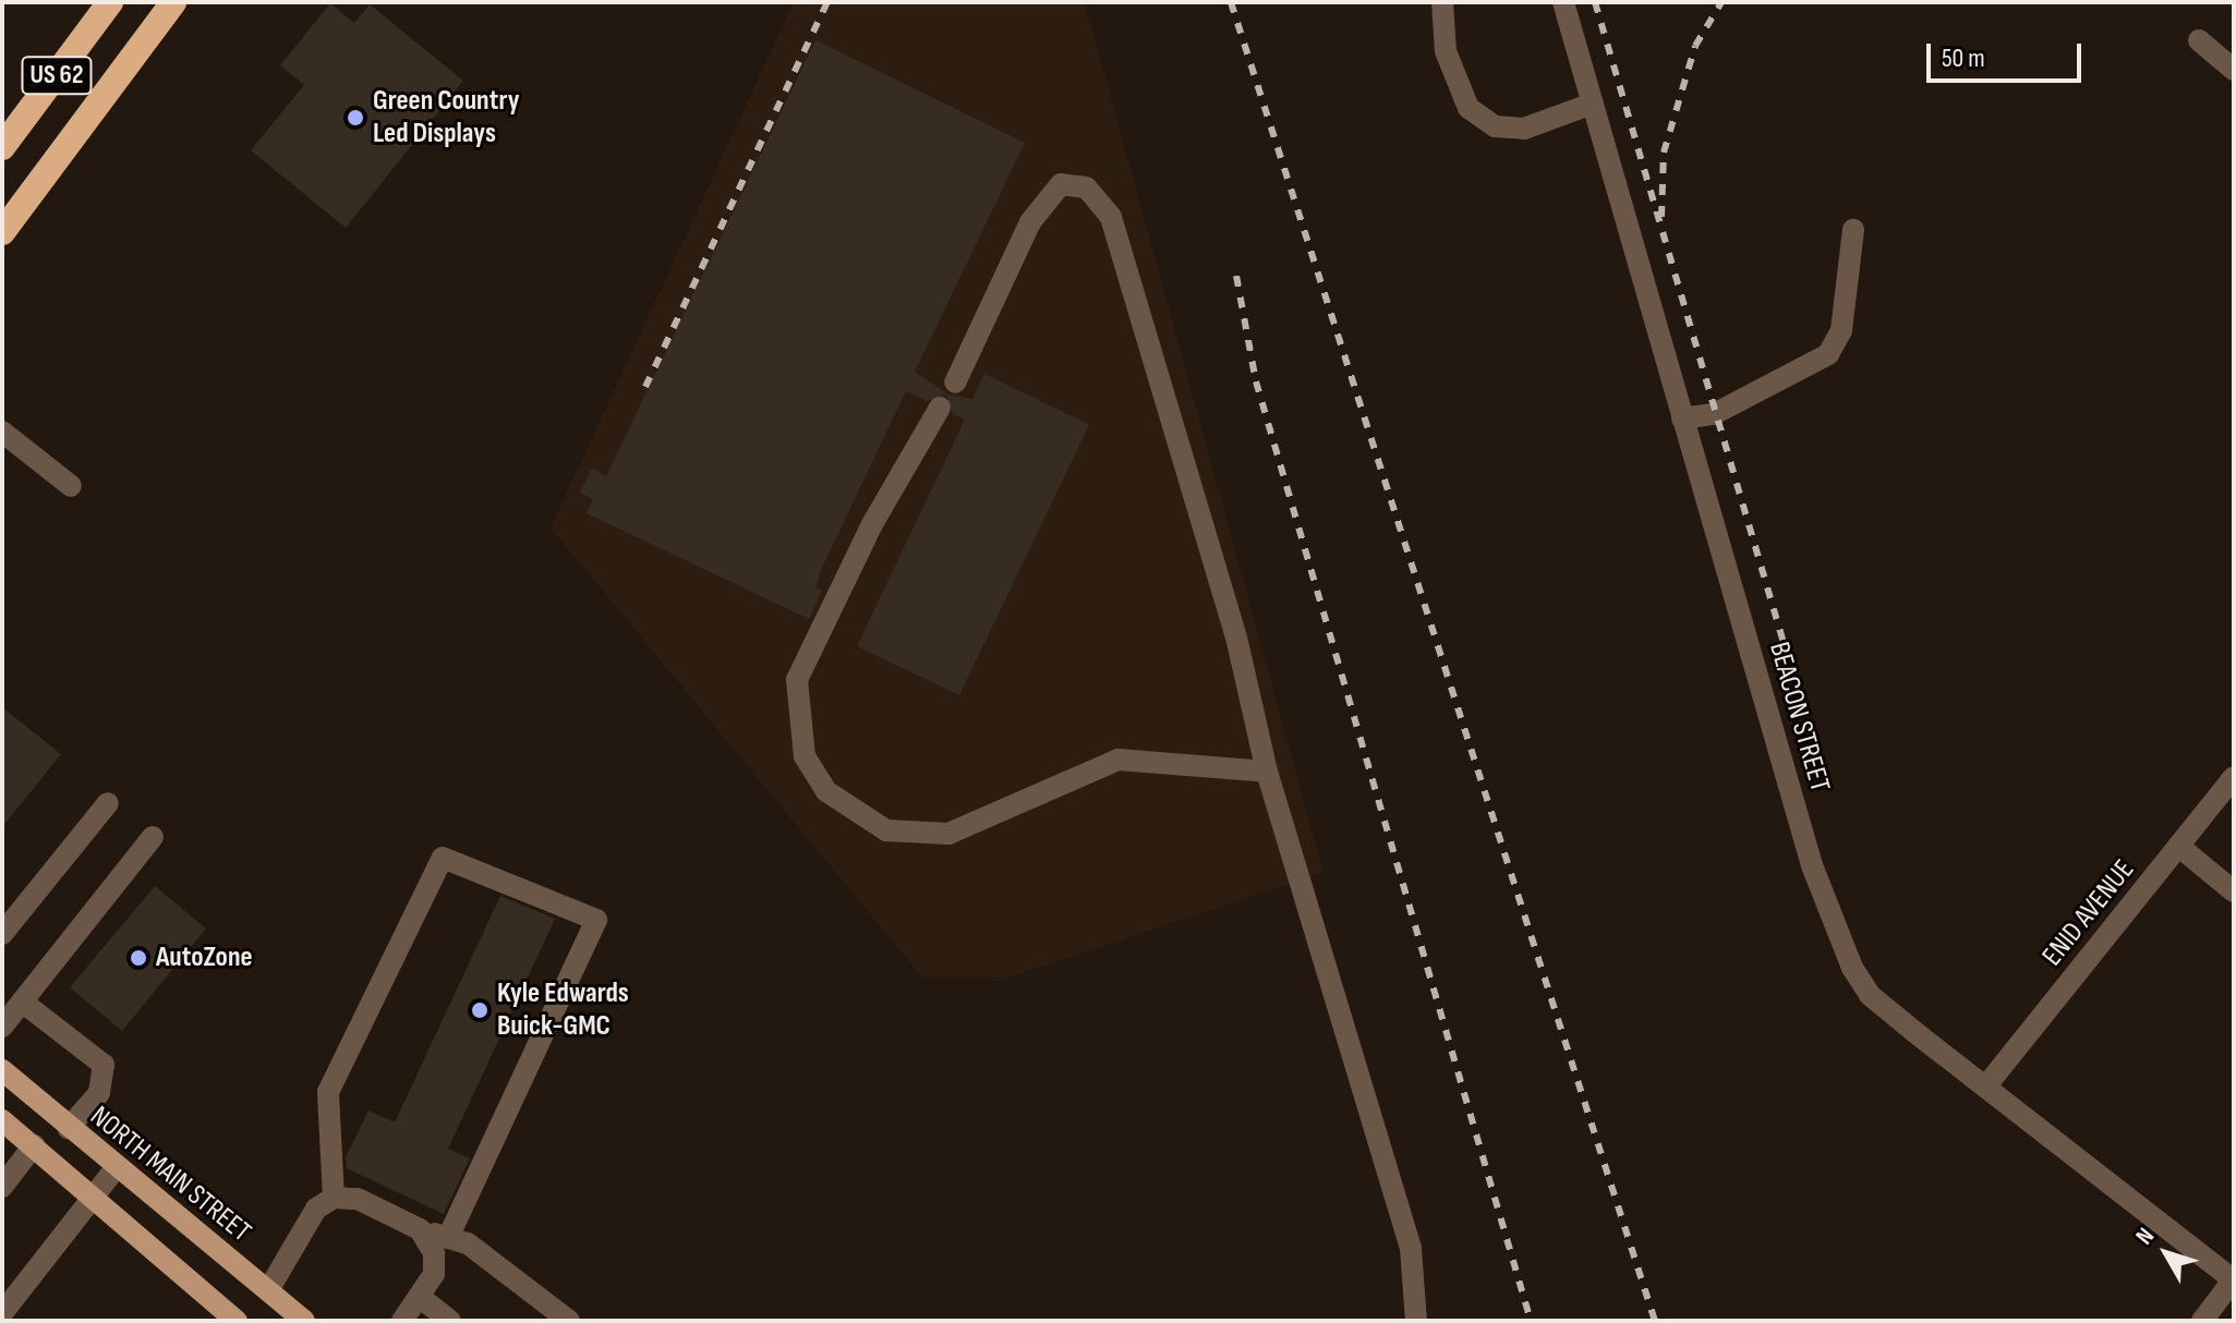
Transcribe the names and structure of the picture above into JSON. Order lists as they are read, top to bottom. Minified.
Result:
{"streets":{"highway":["US 62"],"main road":["NORTH MAIN STREET"],"street":["BEACON STREET","ENID AVENUE"]},"crossings":[["BEACON STREET","ENID AVENUE"]],"places":["Green Country Led Displays","AutoZone","Kyle Edwards Buick-GMC"],"scale_bar":"50 m","north":"top left"}
